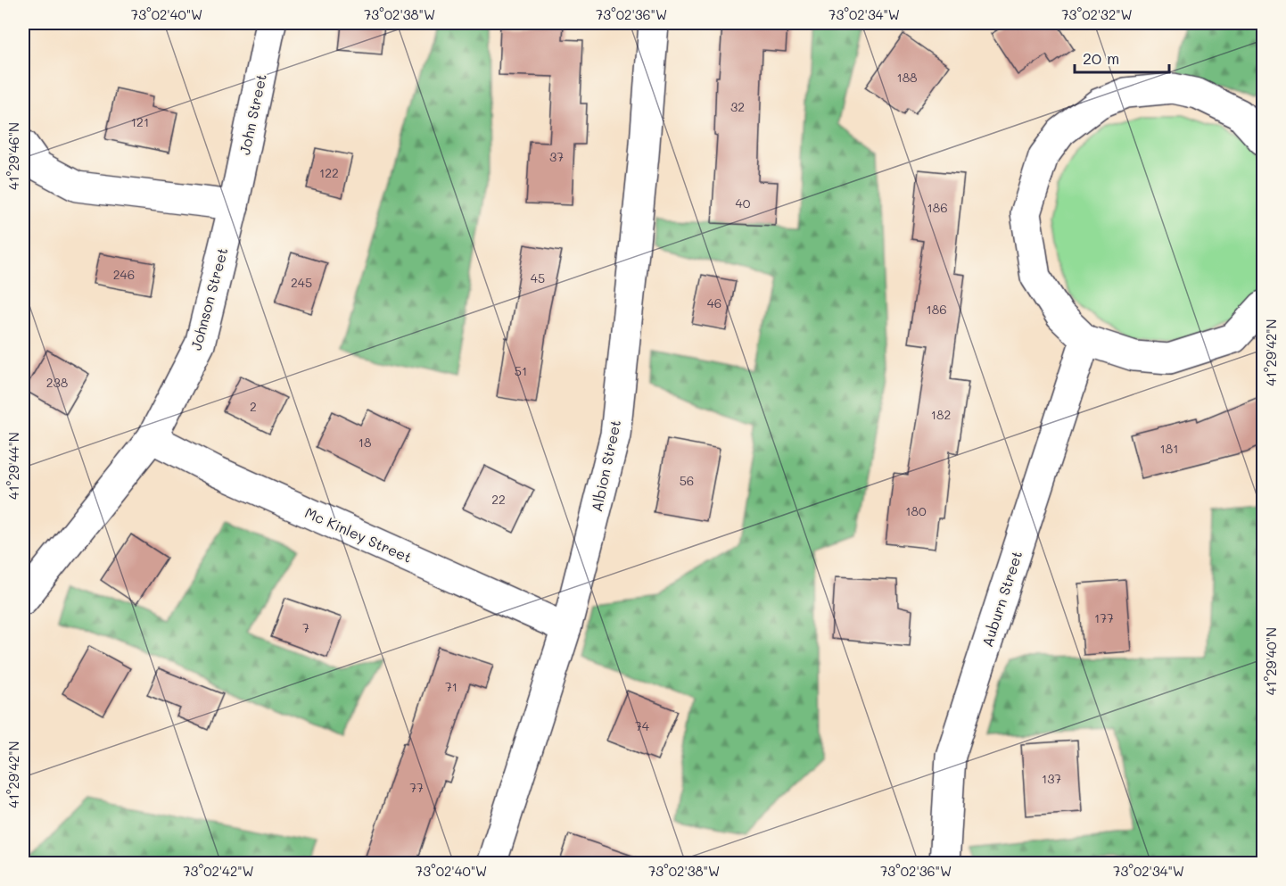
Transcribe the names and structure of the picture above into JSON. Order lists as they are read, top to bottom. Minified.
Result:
{"streets":{"street":["John Street","Johnson Street","Albion Street","Mc Kinley Street","Auburn Street"]},"crossings":[["John Street","Johnson Street"],["Johnson Street","Mc Kinley Street"],["Albion Street","Mc Kinley Street"]],"house_numbers":["188","32","121","37","122","40","186","246","45","245","46","186","51","238","2","182","18","181","56","22","180","177","7","71","74","137","77"],"scale_bar":"20 m","coordinates":["73°02'40\"W","73°02'38\"W","73°02'36\"W","73°02'34\"W","73°02'32\"W","41°29'46\"N","41°29'42\"N","41°29'44\"N","41°29'40\"N","73°02'42\"W"]}
